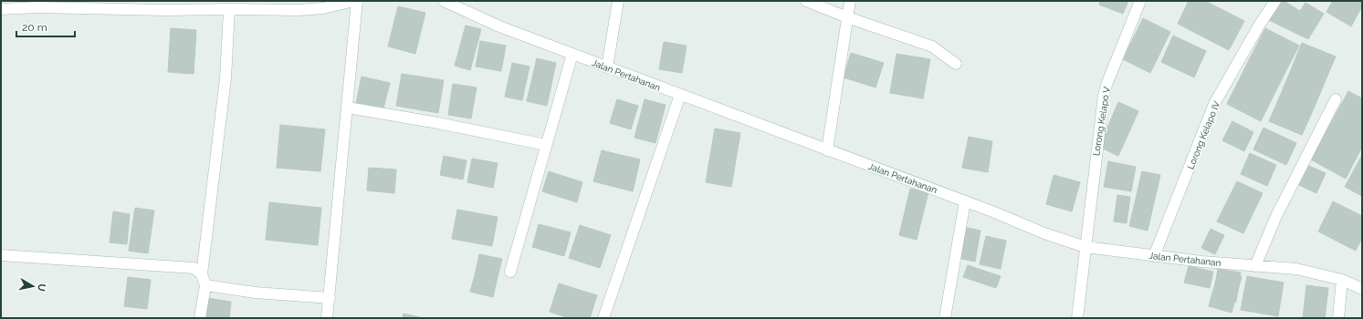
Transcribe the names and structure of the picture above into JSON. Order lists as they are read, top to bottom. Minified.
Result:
{"streets":{"street":["Jalan Pertahanan","Lorong Kelapo V","Lorong Kelapo IV"]},"crossings":[["Jalan Pertahanan","Lorong Kelapo V"],["Jalan Pertahanan","Lorong Kelapo IV"]],"scale_bar":"20 m","north":"right"}
